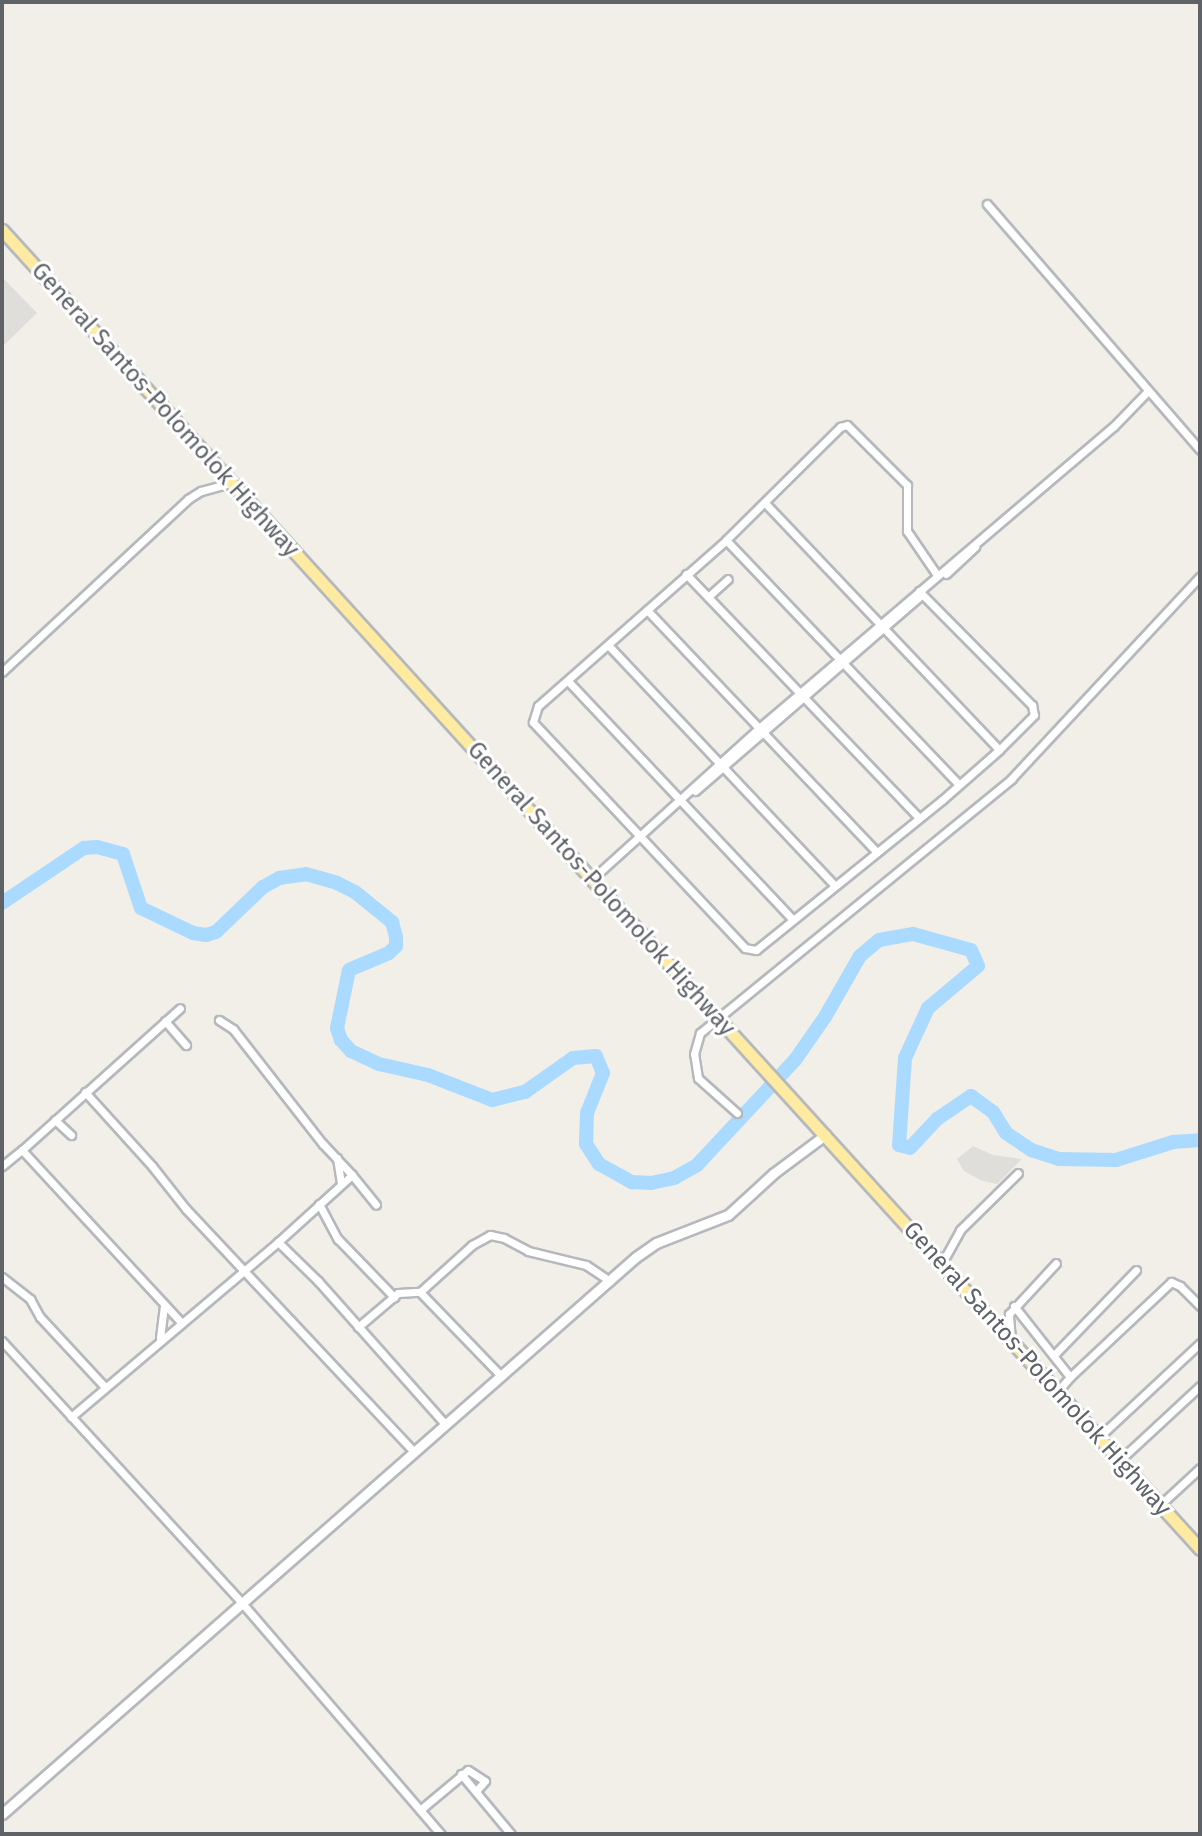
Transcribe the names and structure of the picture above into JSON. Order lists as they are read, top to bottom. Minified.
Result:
{"streets":{"highway":["General Santos-Polomolok Highway"]}}
